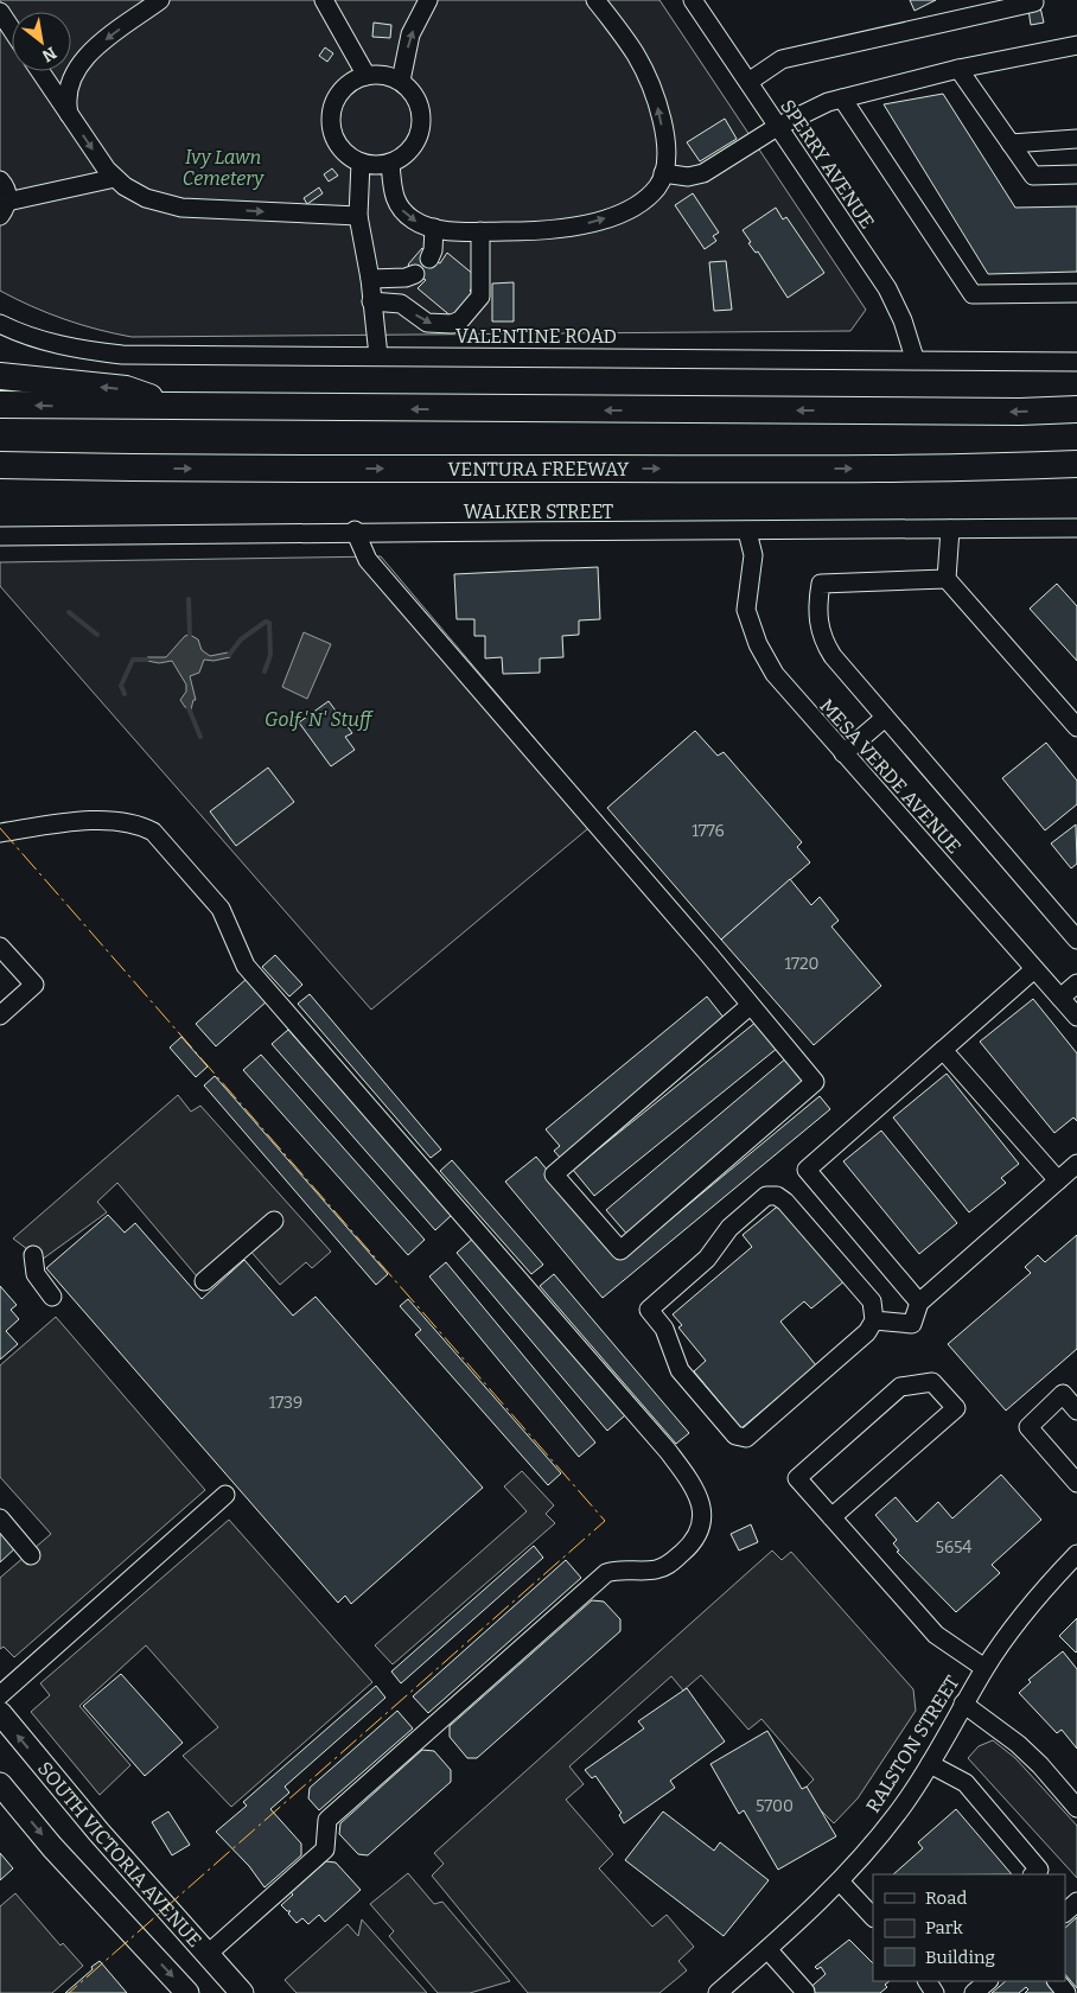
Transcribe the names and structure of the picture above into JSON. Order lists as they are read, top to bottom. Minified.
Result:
{"streets":{"highway":["VENTURA FREEWAY"],"main road":["SOUTH VICTORIA AVENUE"],"street":["SPERRY AVENUE","VALENTINE ROAD","WALKER STREET","MESA VERDE AVENUE","RALSTON STREET"]},"crossings":[["SPERRY AVENUE","VALENTINE ROAD"],["WALKER STREET","MESA VERDE AVENUE"]],"parks":["Ivy Lawn Cemetery","Golf 'N' Stuff"],"house_numbers":["1776","1720","1739","5654","5700"],"legend":["Road","Park","Building"],"north":"bottom right"}
